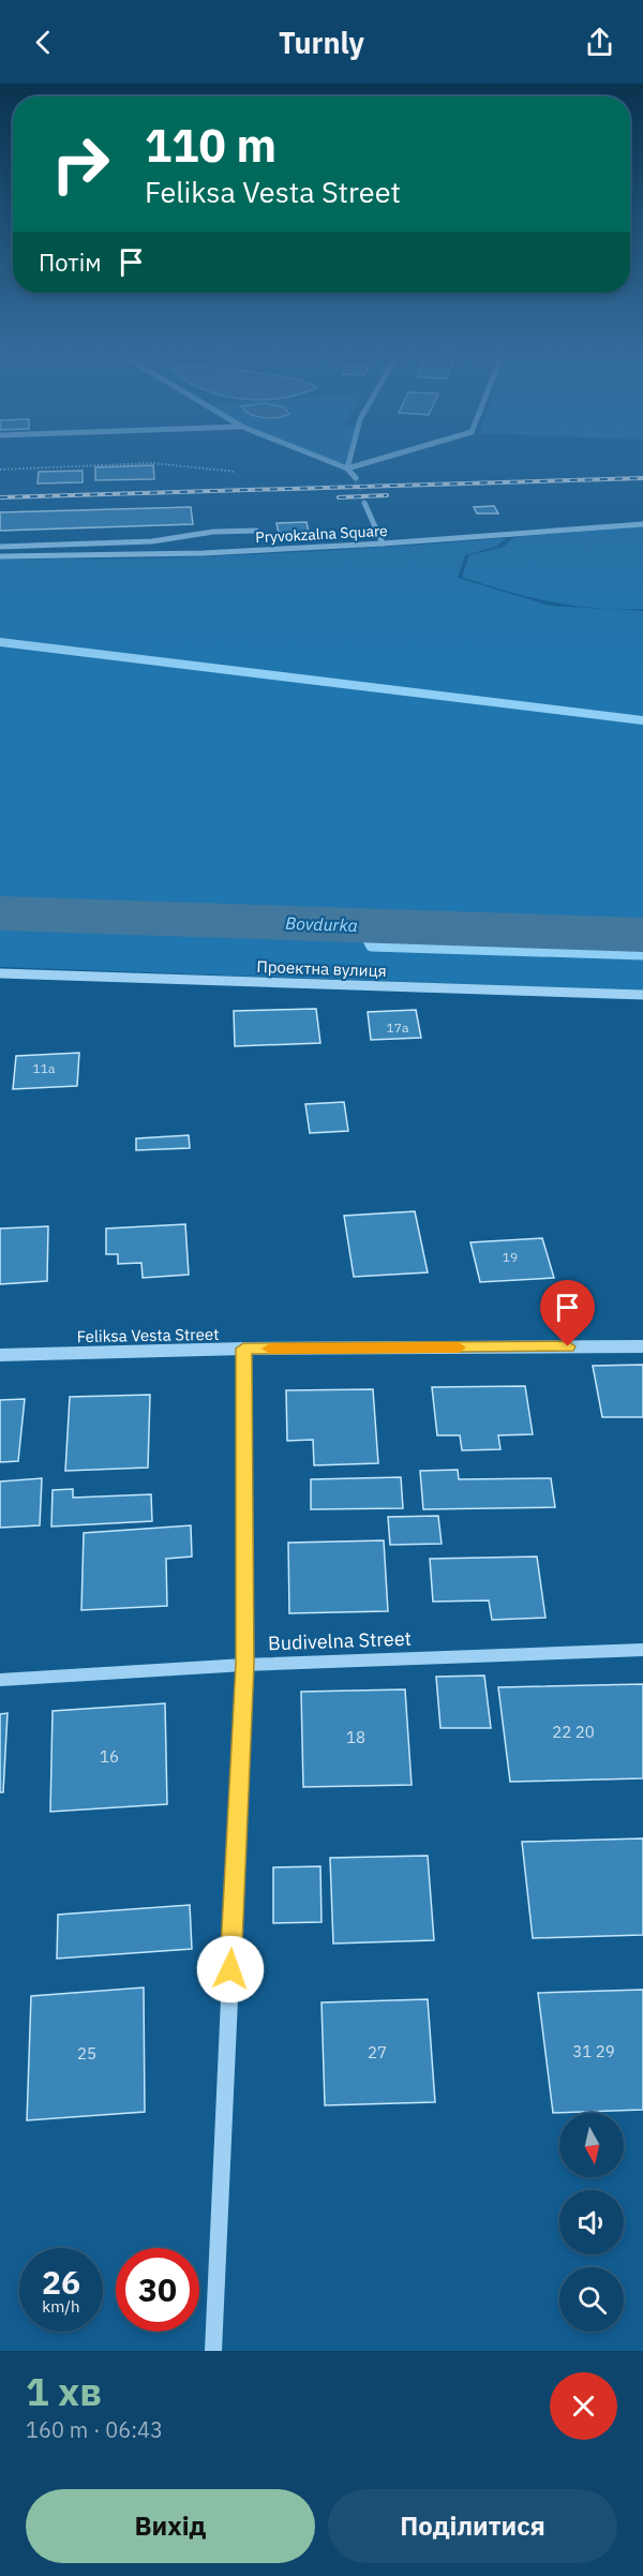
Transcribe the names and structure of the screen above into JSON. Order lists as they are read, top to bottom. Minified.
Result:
{"streets":{"street":["Pryvokzalna Square","Проектна вулиця","Feliksa Vesta Street","Budivelna Street"]},"water":["Bovdurka"],"house_numbers":["17а","11а","19","22 20","18","16","31 29","27","25"],"north":"bottom","page":{"header":"Turnly","turn":["110 m","Feliksa Vesta Street"],"then":"Потім","speed":"26 km/h","limit":"30","heading":["1 хв","160 m · 06:43"],"buttons":["Вихід","Поділитися"]}}
